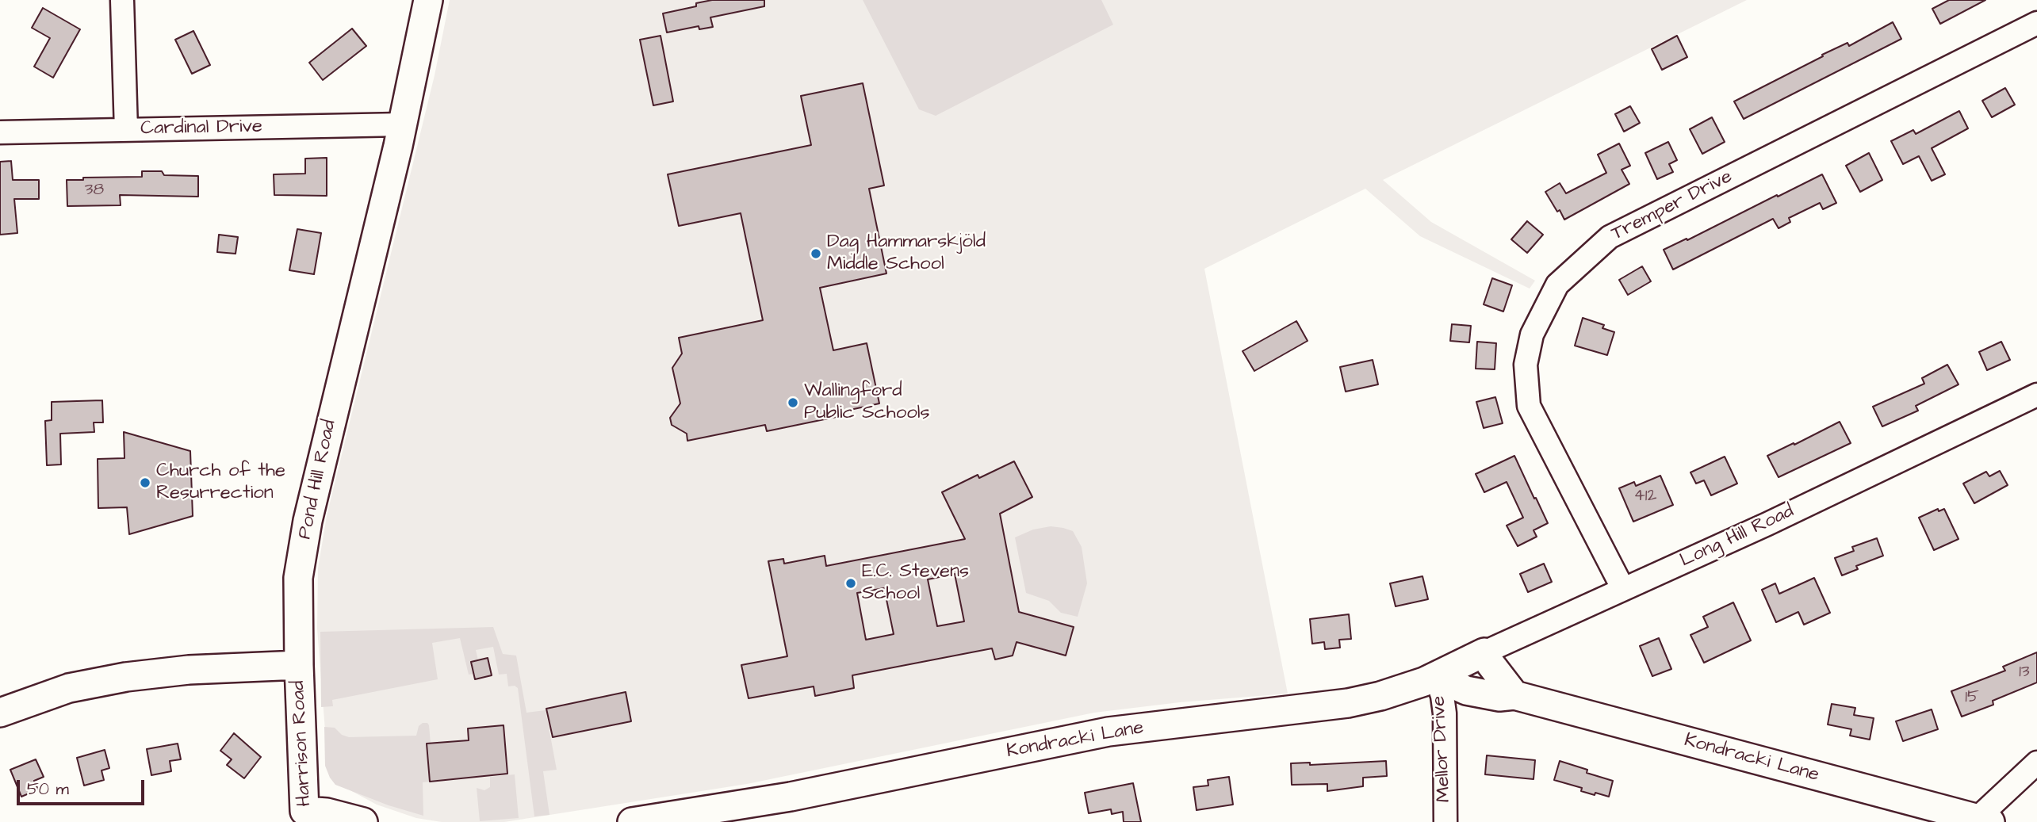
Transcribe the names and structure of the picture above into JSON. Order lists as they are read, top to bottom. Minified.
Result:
{"streets":{"main road":["Pond Hill Road","Long Hill Road","Kondracki Lane","Harrison Road"],"street":["Cardinal Drive","Tremper Drive","Mellor Drive"]},"crossings":[["Cardinal Drive","Pond Hill Road"],["Tremper Drive","Long Hill Road"],["Pond Hill Road","Harrison Road"],["Long Hill Road","Kondracki Lane"],["Long Hill Road","Mellor Drive"],["Kondracki Lane","Mellor Drive"]],"places":["Dag Hammarskjöld Middle School","Wallingford Public Schools","Church of the Resurrection","E.C. Stevens School"],"house_numbers":["38","412","13","15"],"scale_bar":"50 m"}
